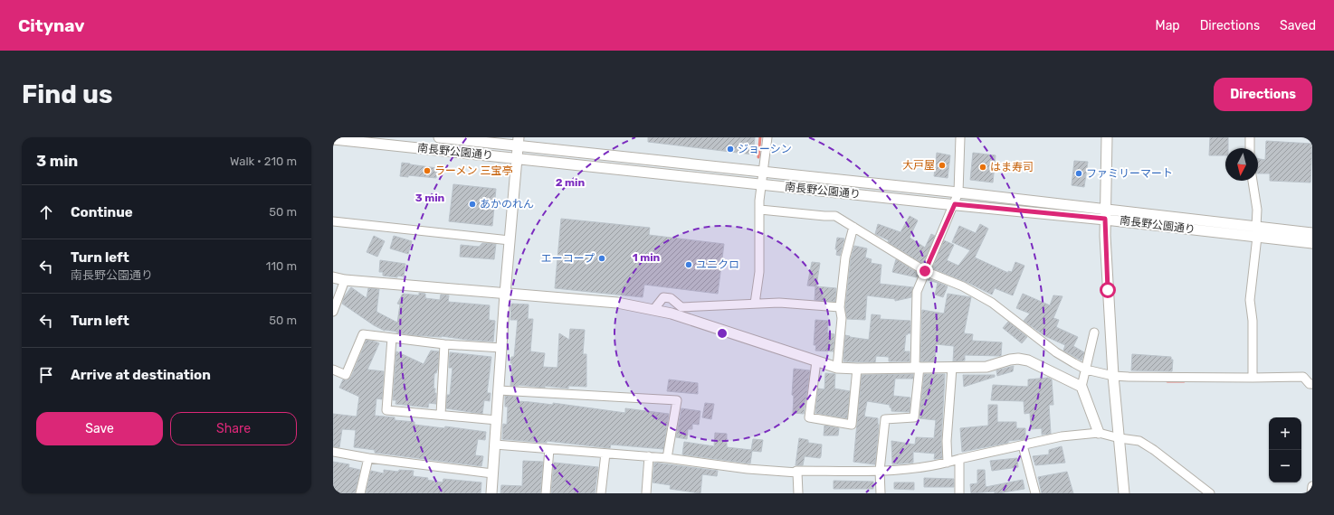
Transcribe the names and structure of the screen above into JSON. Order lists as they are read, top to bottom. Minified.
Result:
{"streets":{"street":["南長野公園通り"]},"places":["ジョーシン","大戸屋","はま寿司","ラーメン 三宝亭","ファミリーマート","あかのれん","エーコープ","ユニクロ"],"north":"bottom","page":{"header":"Citynav","nav":["Map","Directions","Saved"],"buttons":["Directions",["Save","Share"]],"title":"Find us","heading":["3 min","Walk · 210 m"],"list":[["Continue","50 m"],["Turn left","南長野公園通り","110 m"],["Turn left","50 m"],"Arrive at destination"],"map_buttons":["+","−"]},"rings":["2 min","3 min","1 min"]}
